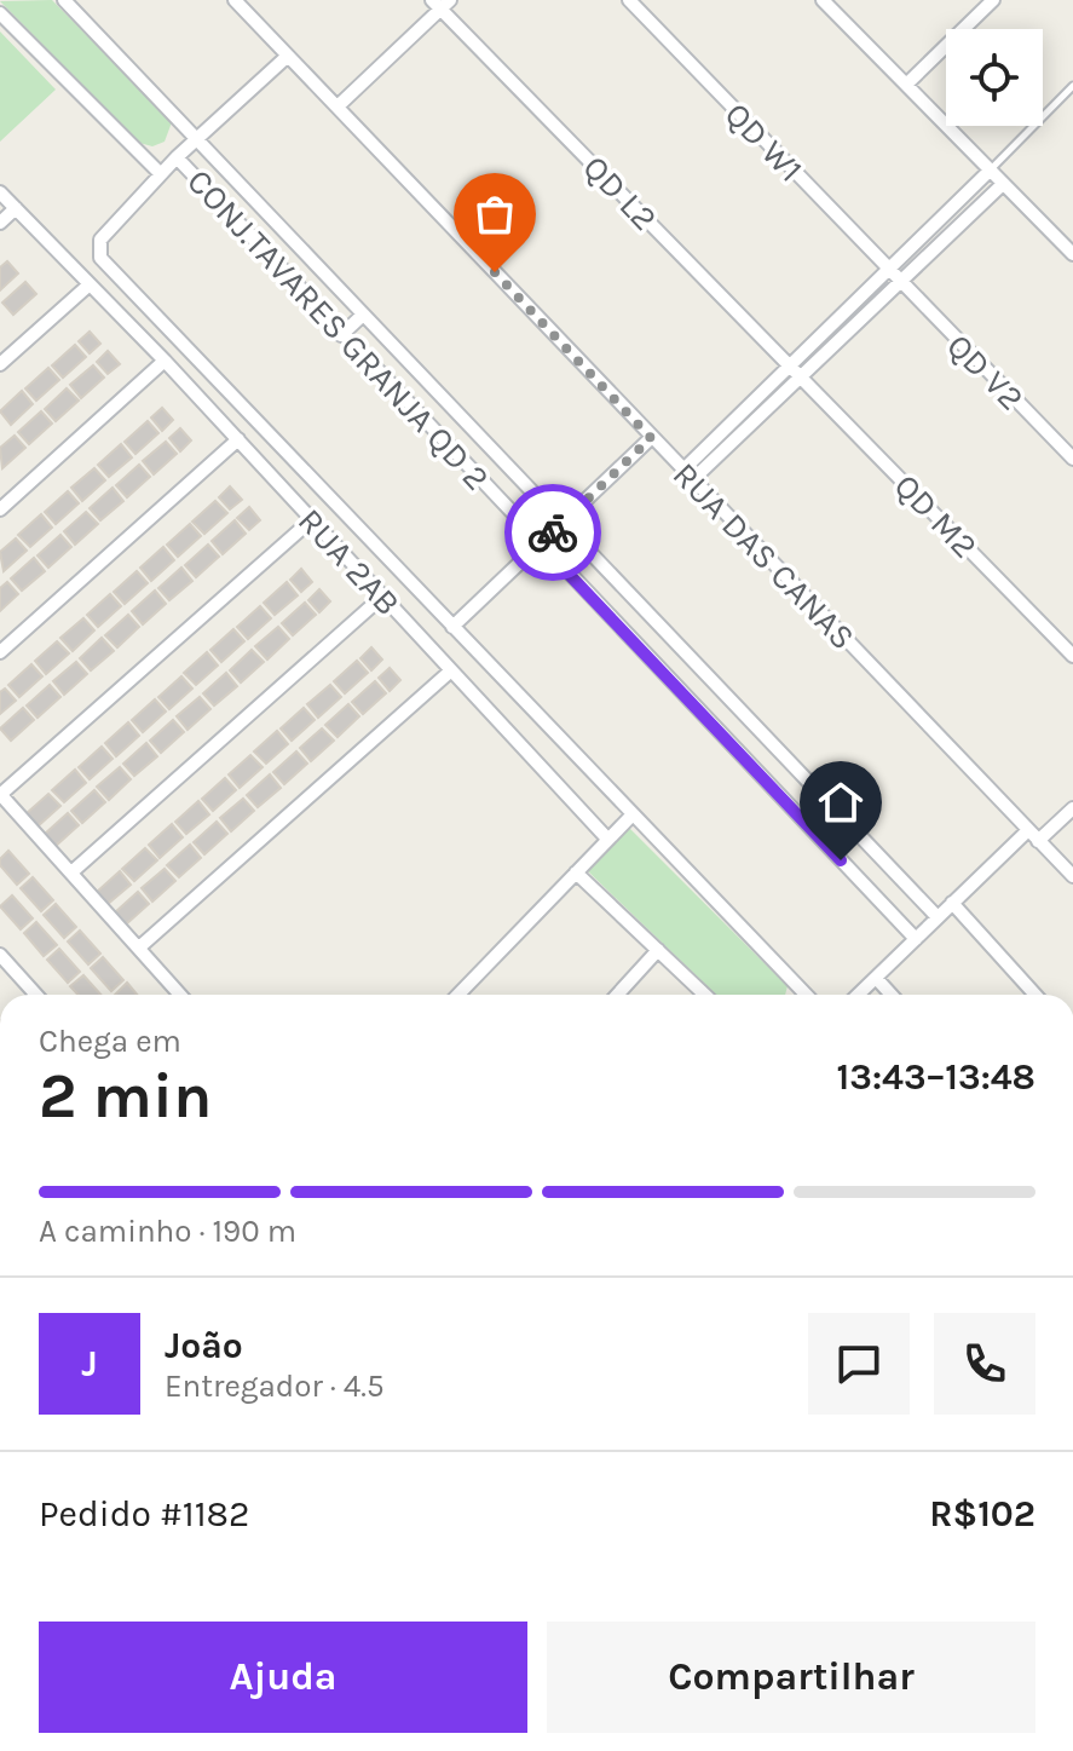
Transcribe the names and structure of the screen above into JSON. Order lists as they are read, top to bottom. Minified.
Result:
{"streets":{"street":["QD W1","QD L2","CONJ.TAVARES GRANJA QD 2","QD V2","QD M2","RUA DAS CANAS","RUA 2AB"]},"crossings":[["QD W1","QD V2"],["QD L2","QD M2"]],"page":{"heading":["2 min","Chega em","13:43–13:48"],"panel":["João","Entregador · 4.5","Pedido #1182","R$102"],"bar":"A caminho · 190 m","round":"J","buttons":["Ajuda","Compartilhar"]}}
